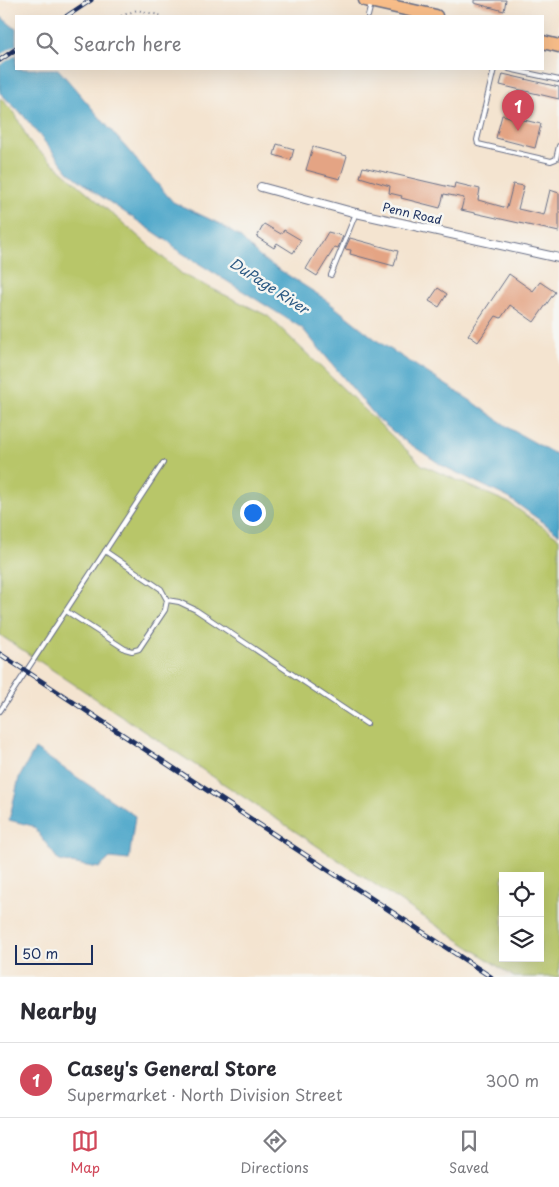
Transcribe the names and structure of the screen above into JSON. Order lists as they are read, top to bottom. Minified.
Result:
{"streets":{"street":["Penn Road"]},"water":["DuPage River"],"scale_bar":"50 m","page":{"search":"Search here","pins":"1","scale":"50 m","heading":"Nearby","list":[{"mark":"1","name":"Casey's General Store","note":"Supermarket · North Division Street","value":"300 m"}],"nav":["Map","Directions","Saved"]}}
